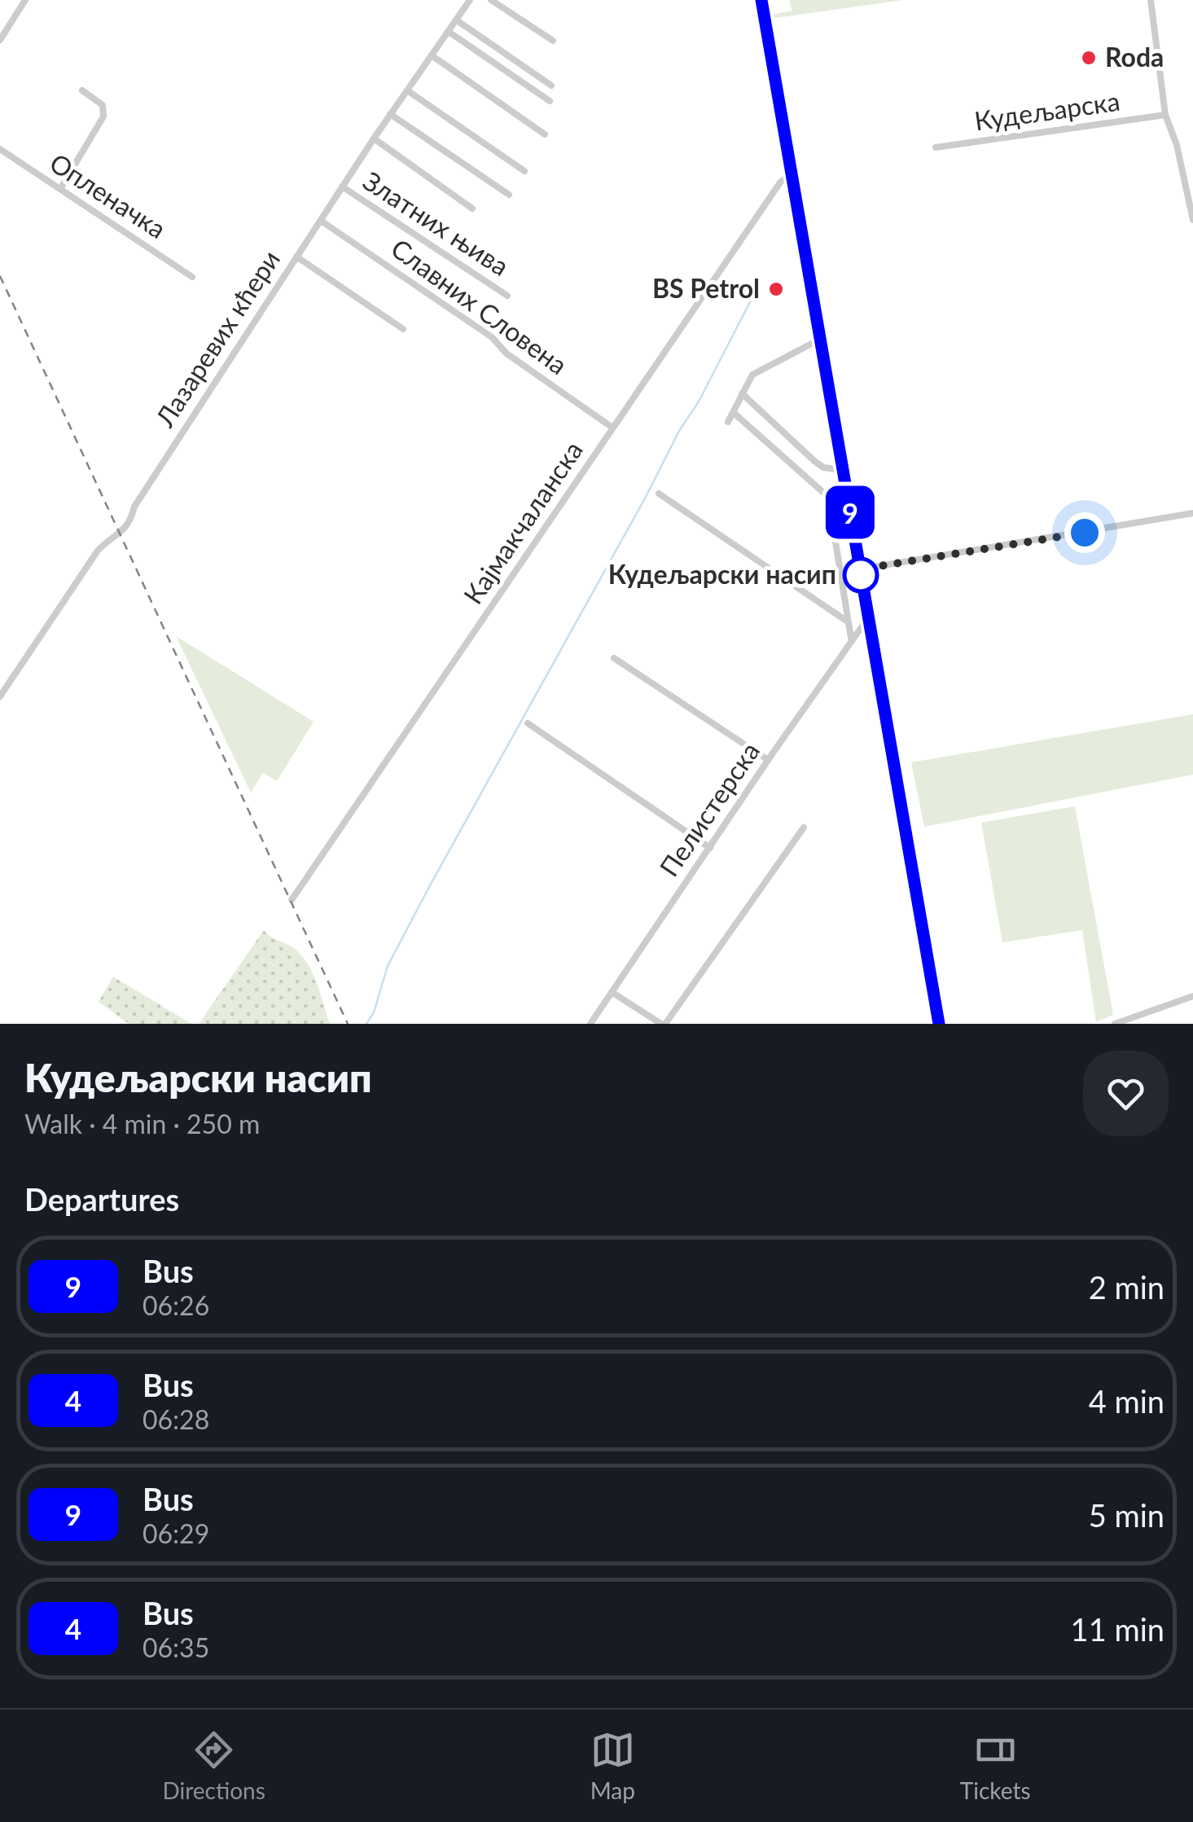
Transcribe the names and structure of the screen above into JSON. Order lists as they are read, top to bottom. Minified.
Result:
{"streets":{"street":["Кудељарска","Опленачка","Златних њива","Славних Словена","Лазаревих кћери","Кајмакчаланска","Пелистерска"]},"crossings":[["Златних њива","Лазаревих кћери"],["Славних Словена","Лазаревих кћери"],["Славних Словена","Кајмакчаланска"]],"places":["Roda","BS Petrol","Кудељарски насип"],"lines":["bus line 9"],"page":{"on_map":"9","heading":[["Кудељарски насип","Walk · 4 min · 250 m"],"Departures"],"list":[{"mark":"9","name":"Bus","note":"06:26","value":"2 min"},{"mark":"4","name":"Bus","note":"06:28","value":"4 min"},{"mark":"9","name":"Bus","note":"06:29","value":"5 min"},{"mark":"4","name":"Bus","note":"06:35","value":"11 min"}],"tabs":["Directions","Map","Tickets"]}}
